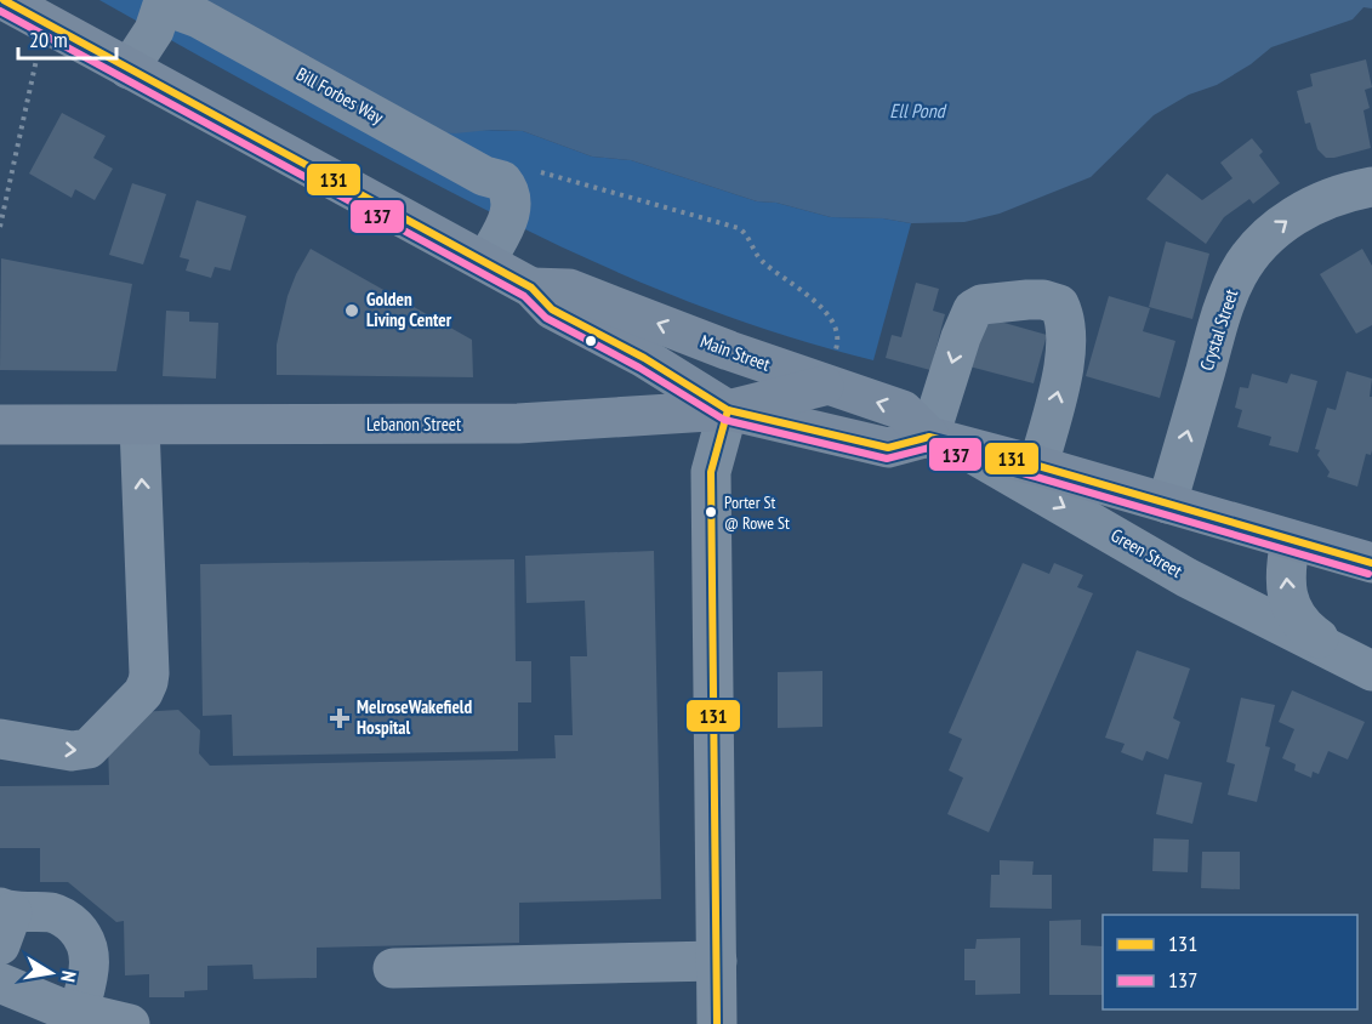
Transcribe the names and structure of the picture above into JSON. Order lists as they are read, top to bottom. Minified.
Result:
{"streets":{"main road":["Main Street","Lebanon Street"],"street":["Bill Forbes Way","Crystal Street","Green Street"]},"crossings":[["Bill Forbes Way","Main Street"],["Crystal Street","Main Street"],["Main Street","Lebanon Street"],["Main Street","Green Street"]],"one_way":["Crystal Street"],"water":["Ell Pond"],"places":{"other":["Golden Living Center","Porter St @ Rowe St"],"health":["MelroseWakefield Hospital"]},"lines":["transit line 131","transit line 137"],"legend":["131","137"],"scale_bar":"20 m","north":"right"}
